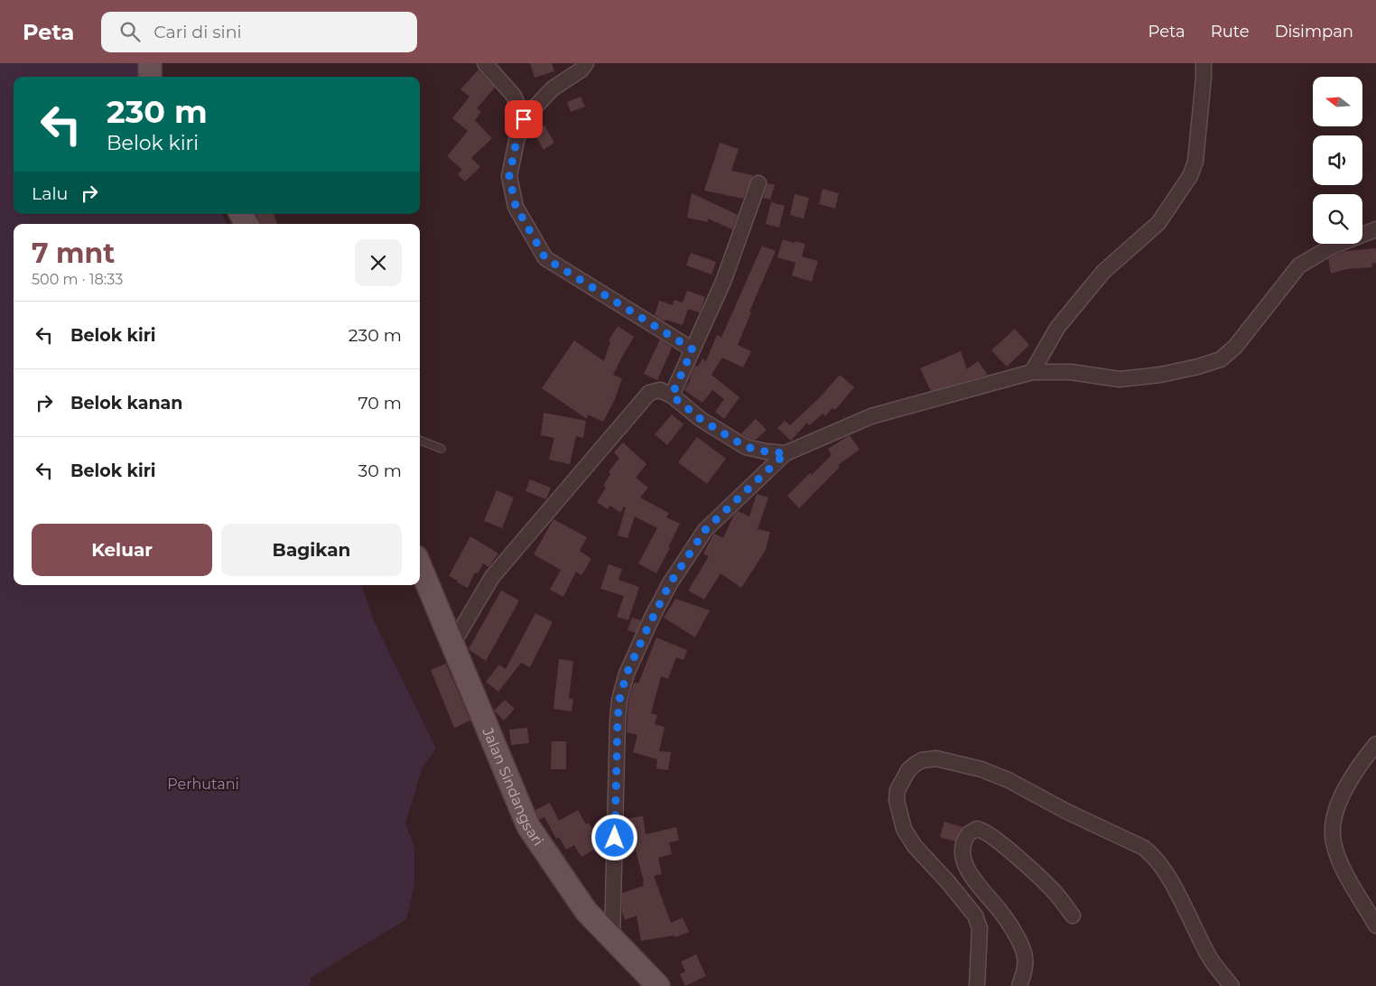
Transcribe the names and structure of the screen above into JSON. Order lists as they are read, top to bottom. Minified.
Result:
{"streets":{"main road":["Jalan Sindangsari"]},"parks":["Perhutani"],"north":"left","page":{"header":"Peta","search":"Cari di sini","nav":["Peta","Rute","Disimpan"],"turn":["230 m","Belok kiri"],"then":"Lalu","heading":["7 mnt","500 m · 18:33"],"list":[{"name":"Belok kiri","value":"230 m"},{"name":"Belok kanan","value":"70 m"},{"name":"Belok kiri","value":"30 m"}],"buttons":["Keluar","Bagikan"]}}
